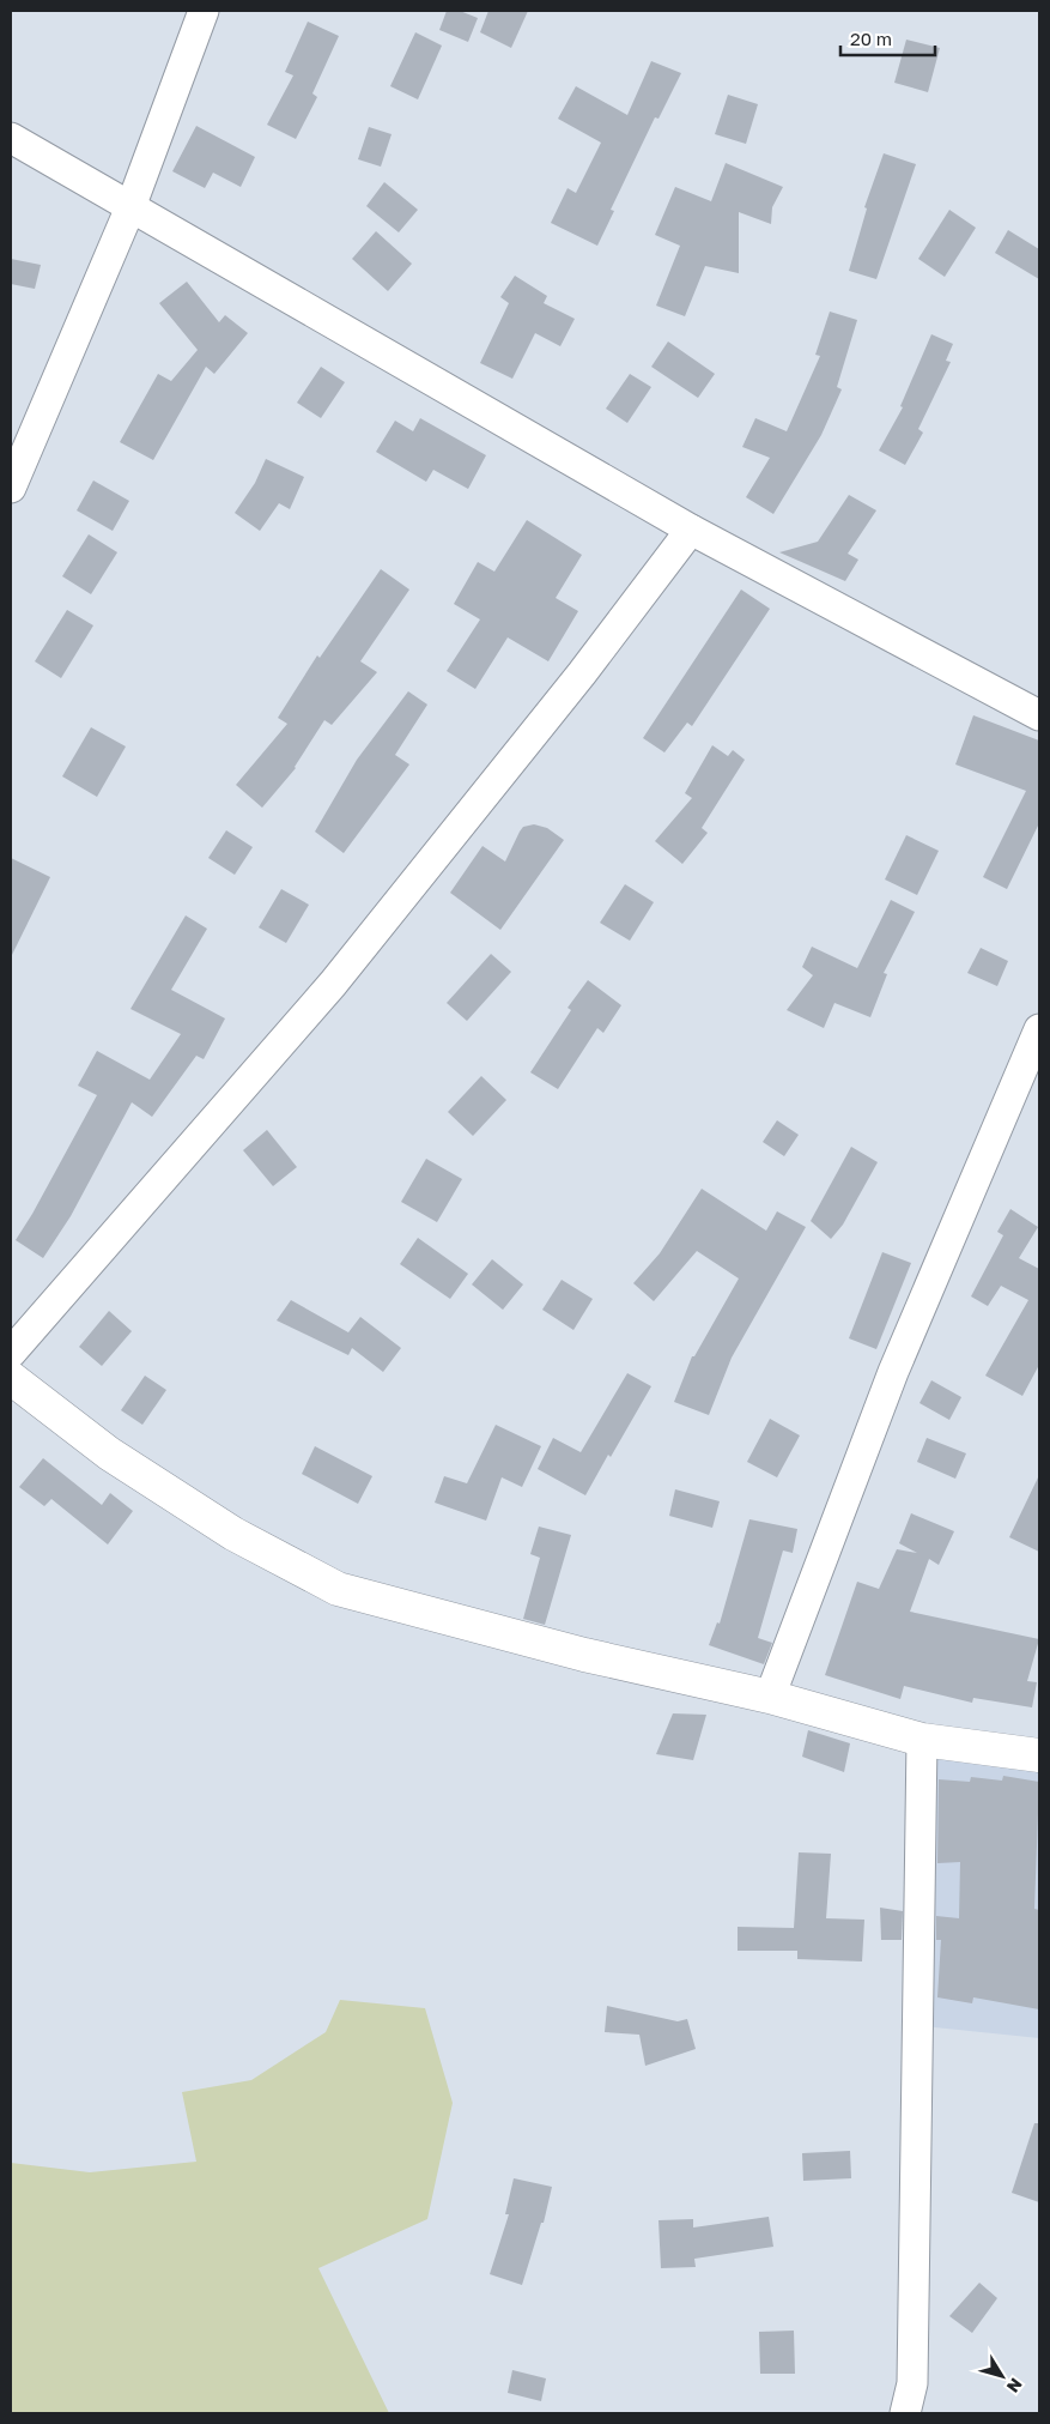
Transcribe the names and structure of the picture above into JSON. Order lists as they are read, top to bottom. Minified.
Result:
{"scale_bar":"20 m","north":"bottom right"}
